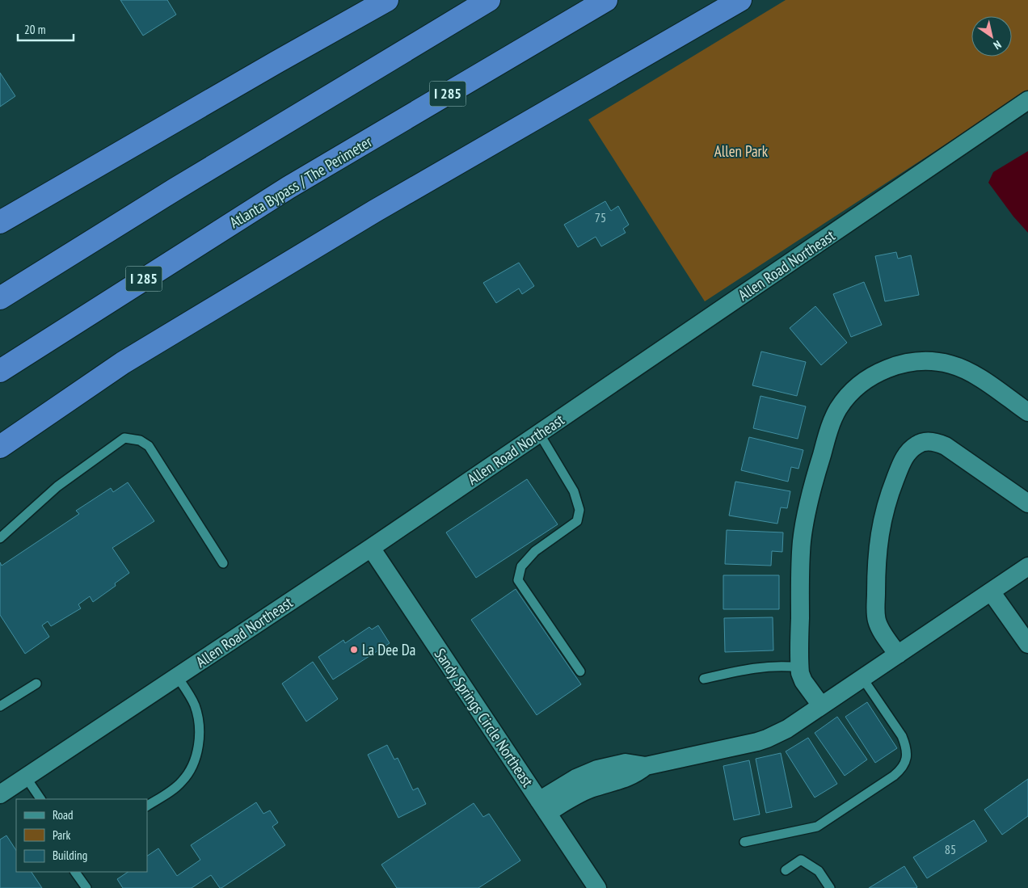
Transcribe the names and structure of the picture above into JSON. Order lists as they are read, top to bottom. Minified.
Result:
{"streets":{"highway":["I 285","Atlanta Bypass / The Perimeter"],"street":["Allen Road Northeast","Sandy Springs Circle Northeast"]},"crossings":[["Allen Road Northeast","Sandy Springs Circle Northeast"]],"parks":["Allen Park"],"places":["La Dee Da"],"house_numbers":["75","85"],"legend":["Road","Park","Building"],"scale_bar":"20 m","north":"bottom right"}
